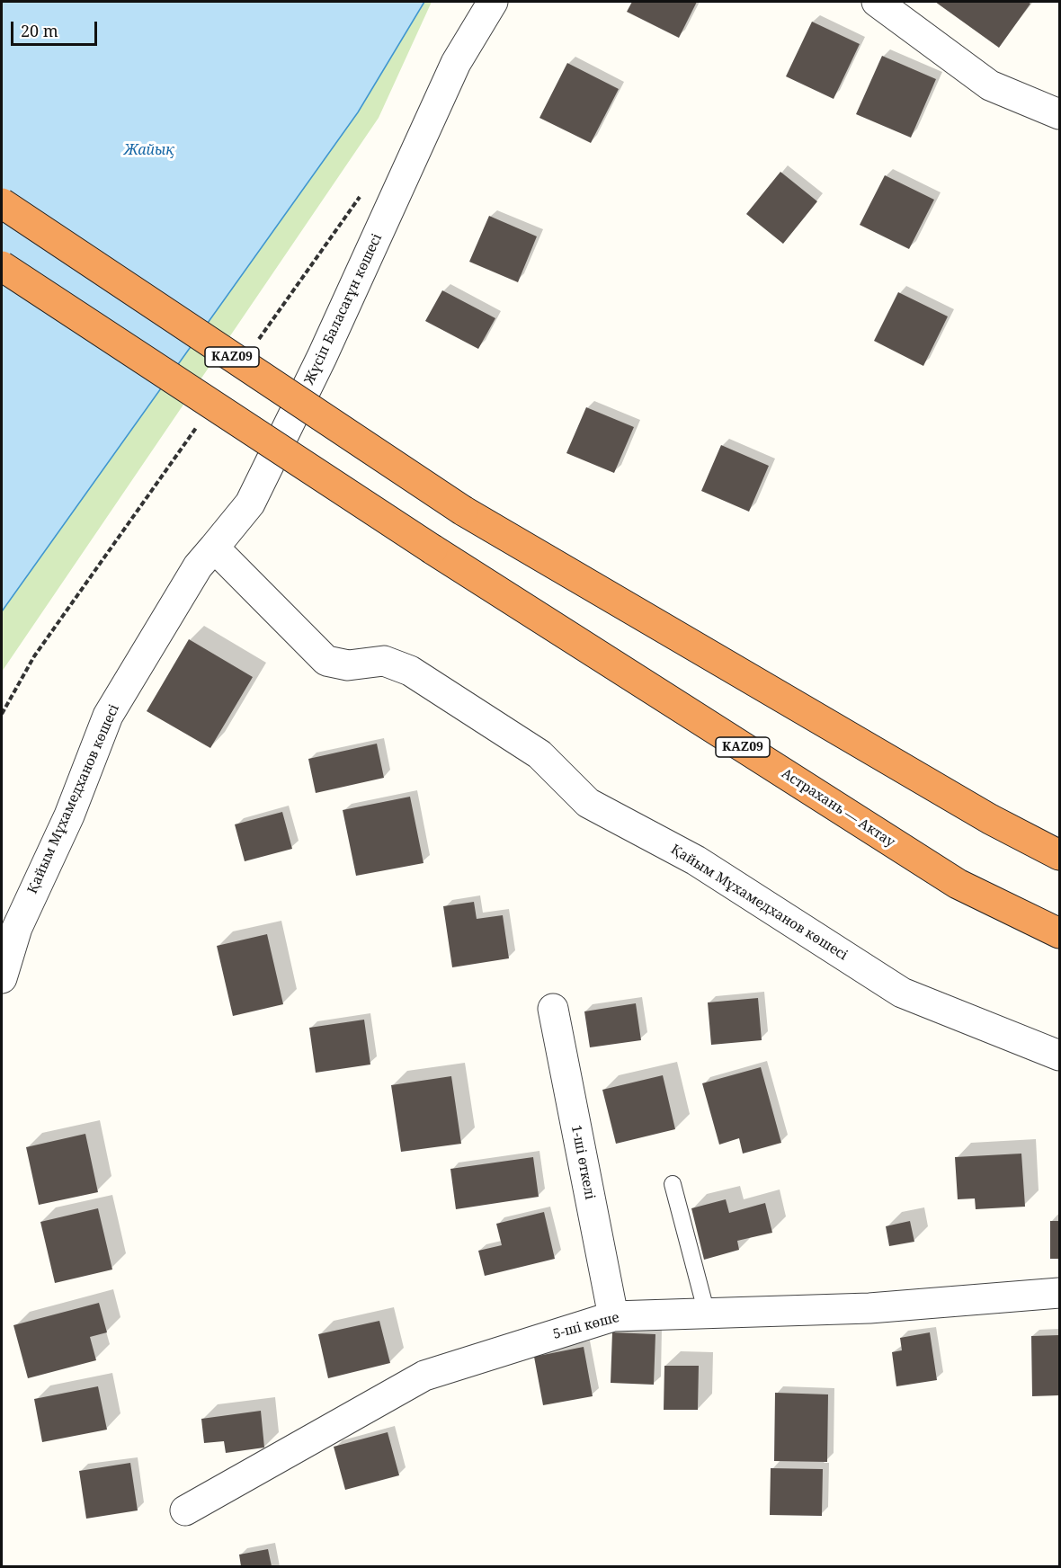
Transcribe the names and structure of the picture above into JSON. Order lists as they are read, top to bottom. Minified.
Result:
{"streets":{"highway":["KAZ09","Астрахань — Актау"],"street":["Жүсіп Баласағұн көшесі","Қайым Мұхамедханов көшесi","1-ші өткелі","5-шi көше"]},"crossings":[["Жүсіп Баласағұн көшесі","Қайым Мұхамедханов көшесi"],["1-ші өткелі","5-шi көше"]],"water":["Жайық"],"scale_bar":"20 m"}
